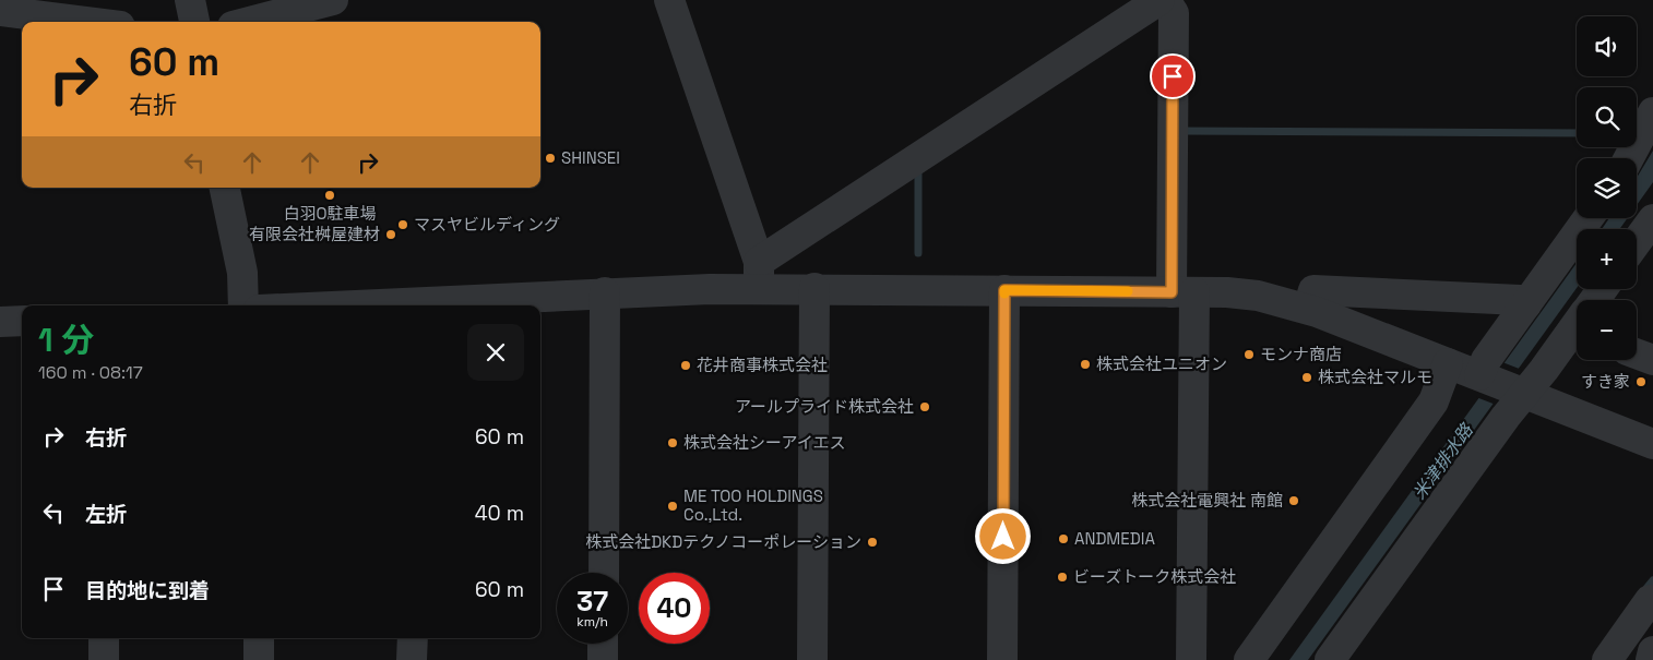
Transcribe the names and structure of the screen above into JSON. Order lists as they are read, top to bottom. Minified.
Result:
{"water":["米津排水路"],"places":["SHINSEI","白羽O駐車場","マスヤビルディング","有限会社桝屋建材","モンナ商店","株式会社ユニオン","花井商事株式会社","株式会社マルモ","すき家","アールプライド株式会社","株式会社シーアイエス","株式会社電興社 南館","ME TOO HOLDINGS Co.,Ltd.","ANDMEDIA","株式会社DKDテクノコーポレーション","ビーズトーク株式会社"],"page":{"map_buttons":["+","−"],"turn":["60 m","右折"],"heading":["1 分","160 m · 08:17"],"list":[{"name":"右折","value":"60 m"},{"name":"左折","value":"40 m"},{"name":"目的地に到着","value":"60 m"}],"speed":"37 km/h","limit":"40"}}
